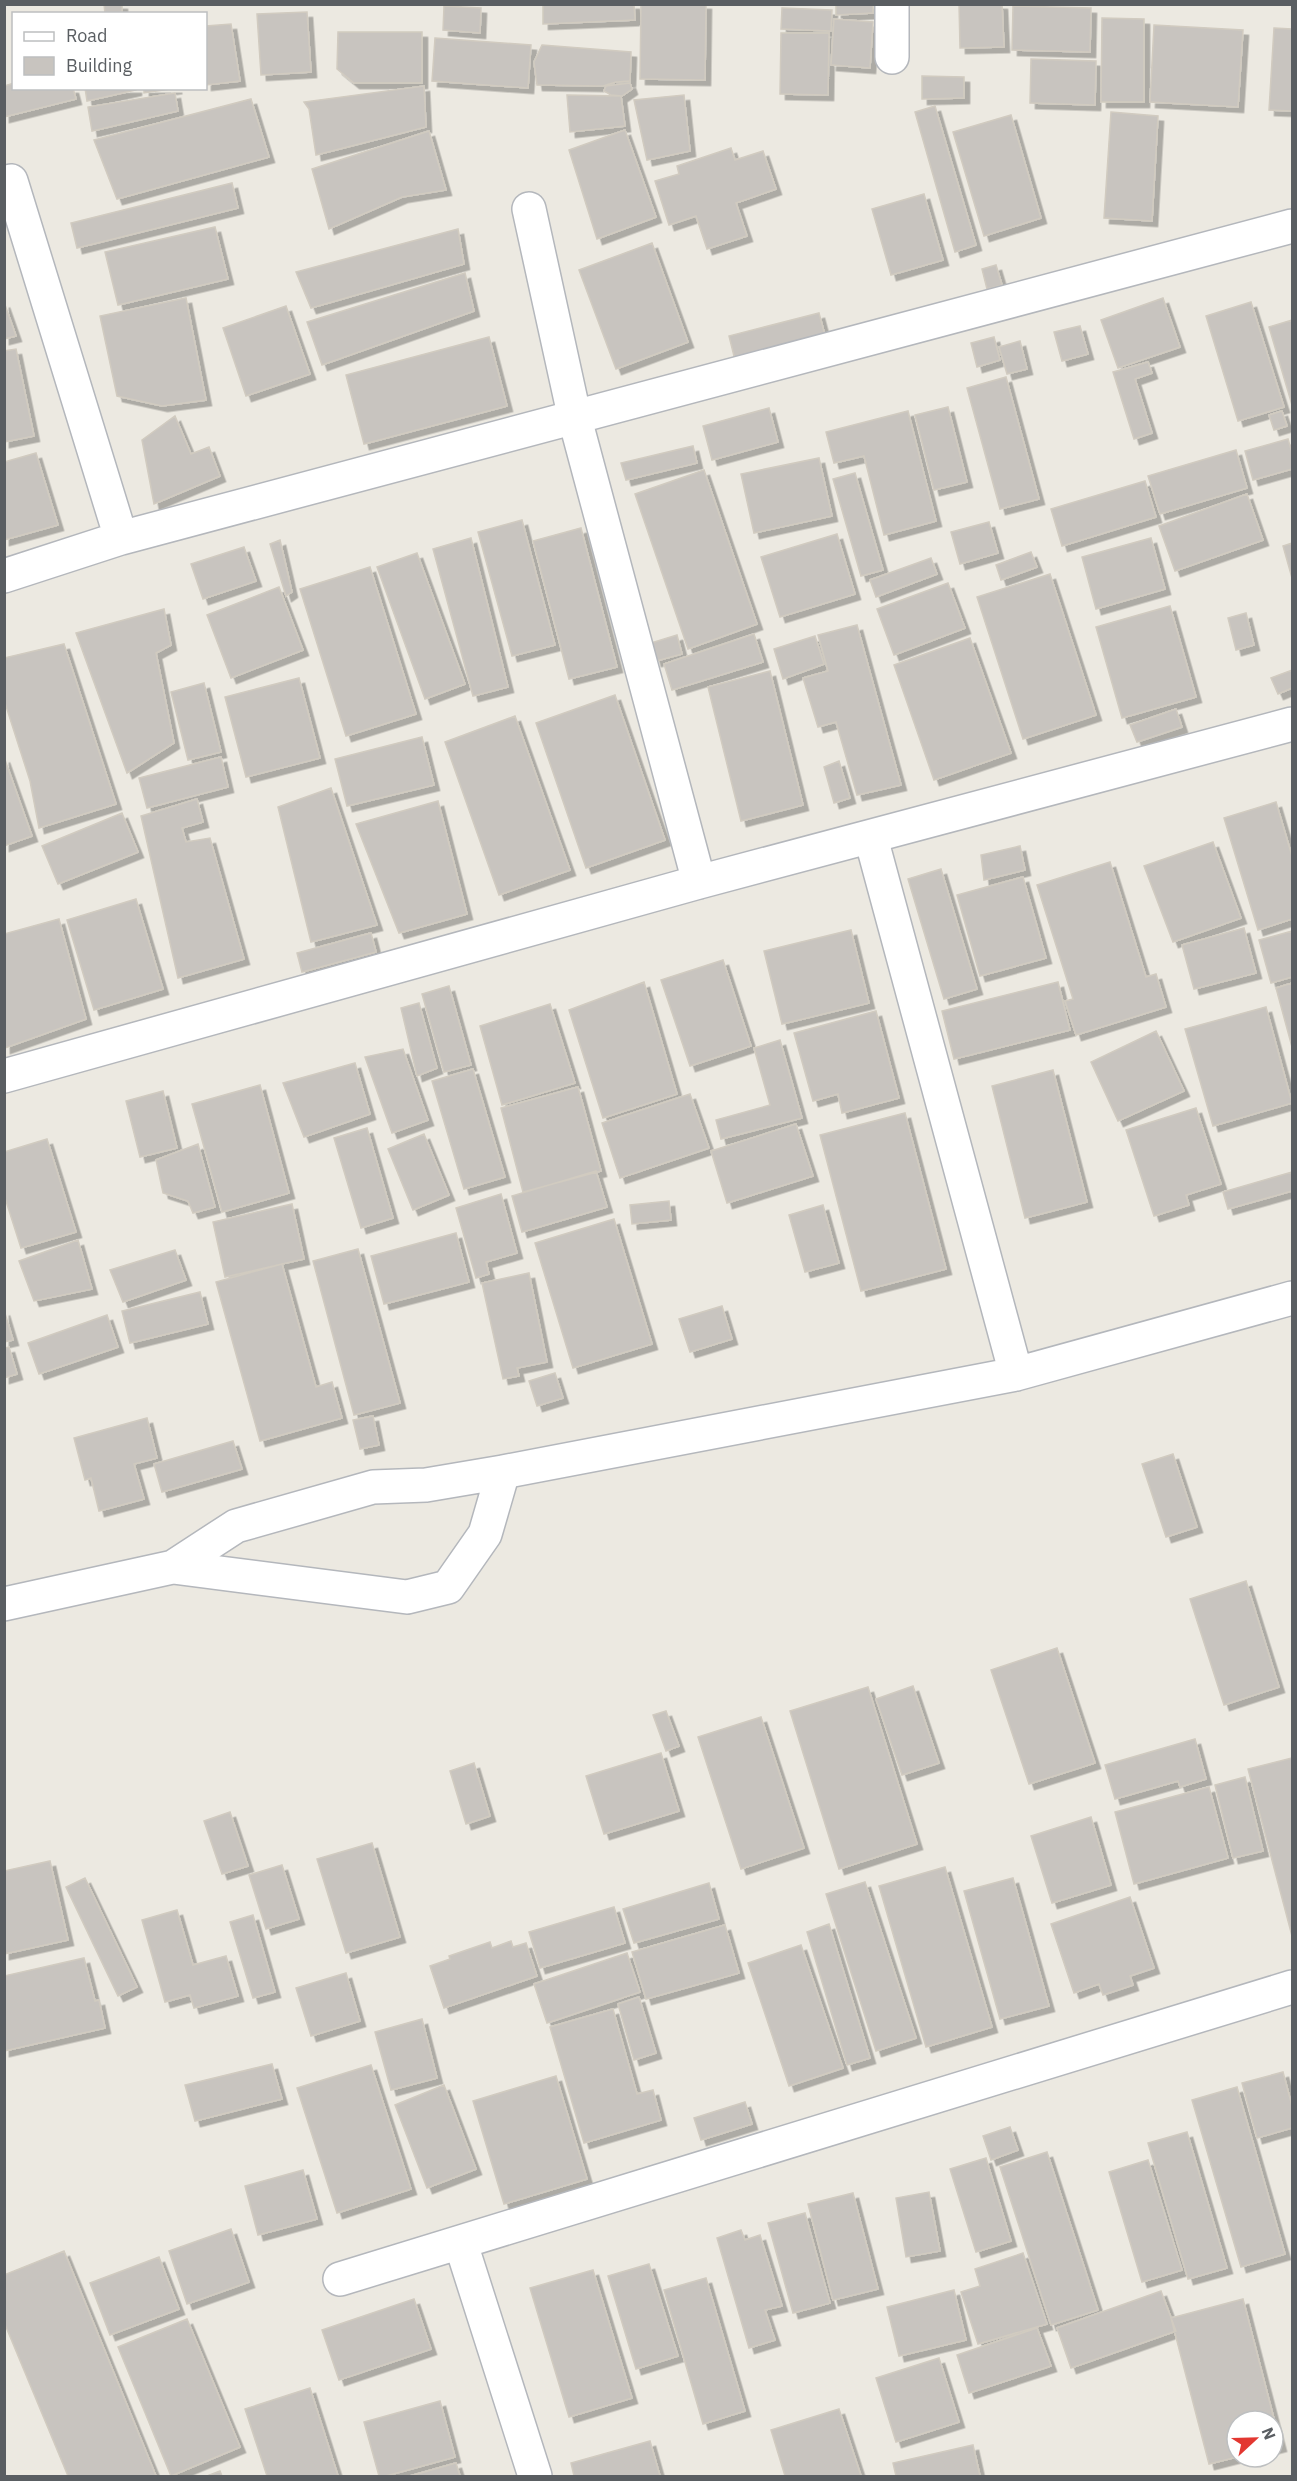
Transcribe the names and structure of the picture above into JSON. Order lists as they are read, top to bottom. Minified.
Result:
{"legend":["Road","Building"],"north":"right"}
